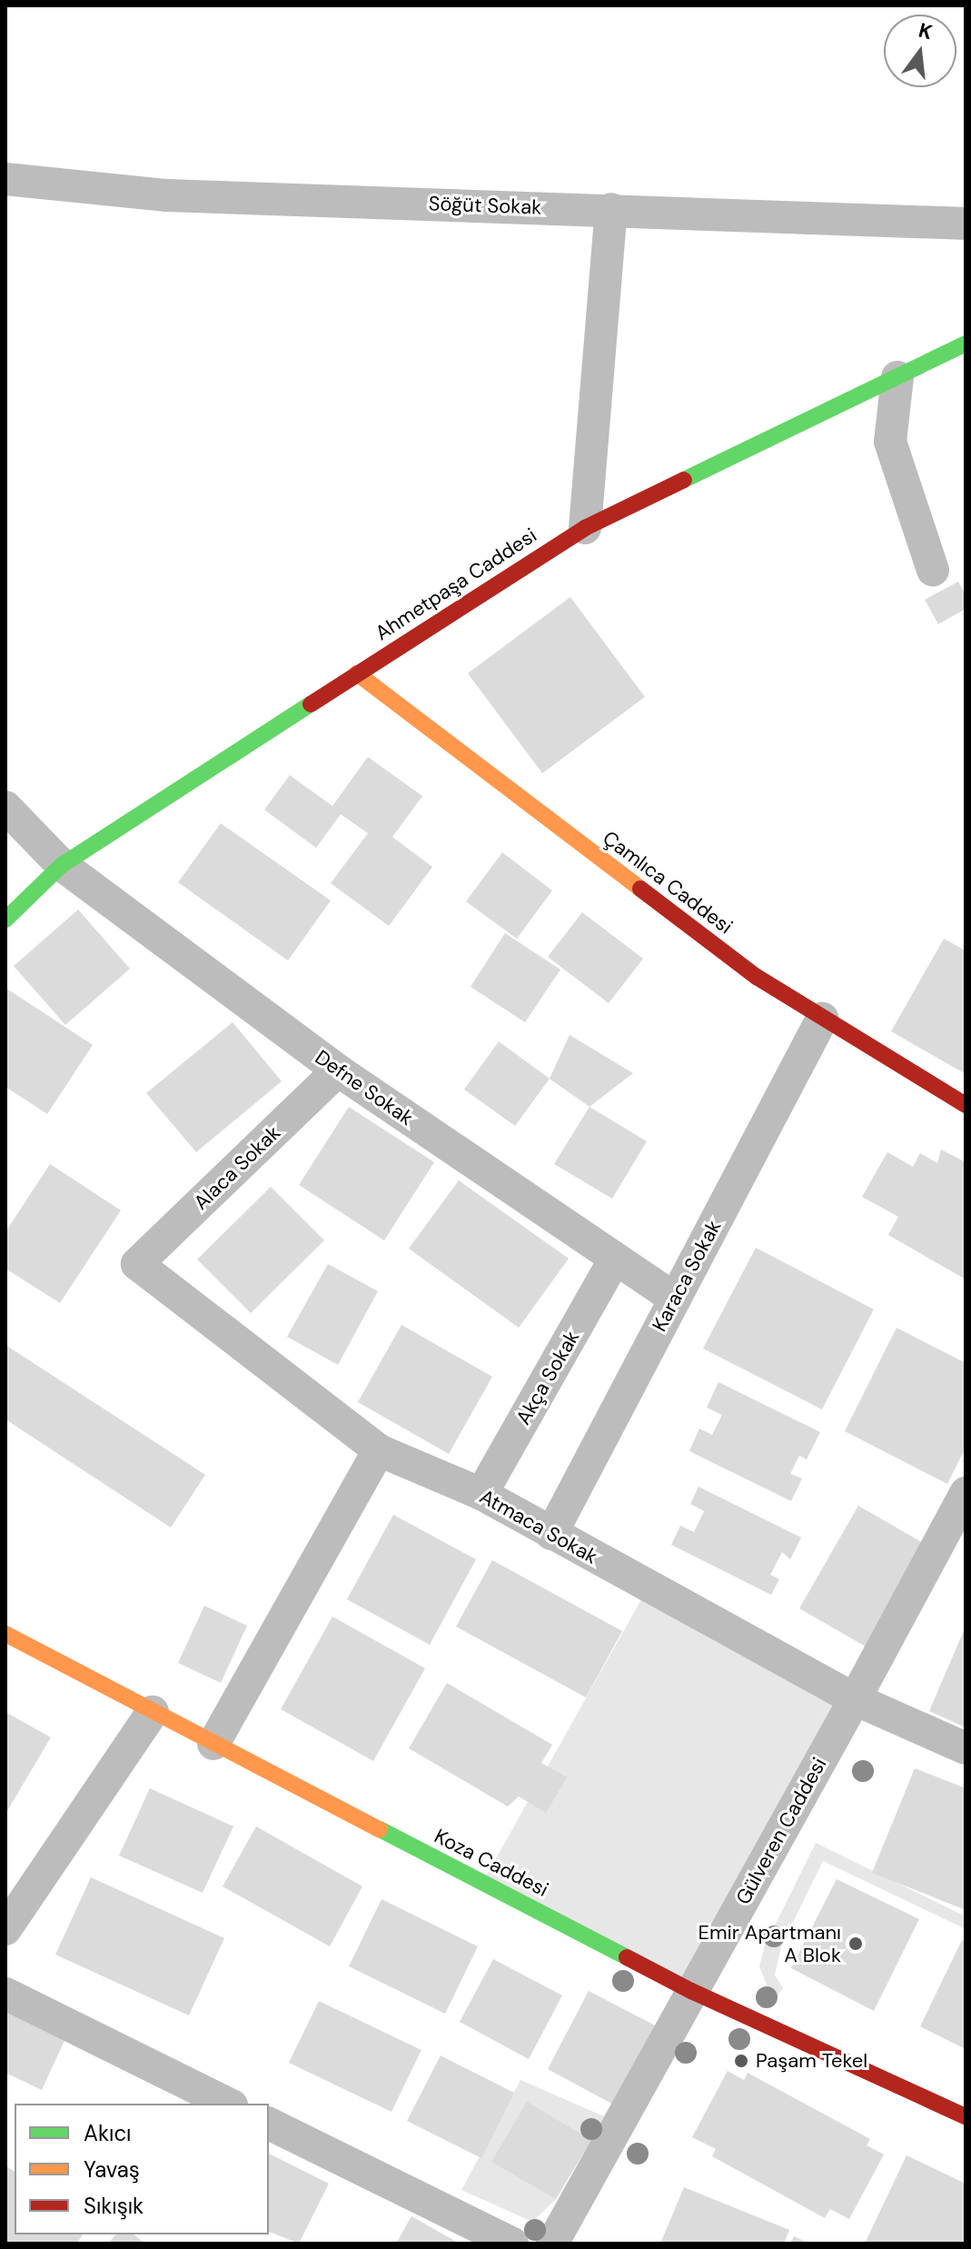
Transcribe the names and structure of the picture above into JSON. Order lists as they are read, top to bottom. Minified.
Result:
{"streets":{"street":["Söğüt Sokak","Ahmetpaşa Caddesi","Çamlıca Caddesi","Defne Sokak","Alaca Sokak","Karaca Sokak","Akça Sokak","Atmaca Sokak","Gülveren Caddesi","Koza Caddesi"]},"crossings":[["Ahmetpaşa Caddesi","Çamlıca Caddesi"],["Ahmetpaşa Caddesi","Defne Sokak"],["Çamlıca Caddesi","Karaca Sokak"],["Defne Sokak","Alaca Sokak"],["Defne Sokak","Karaca Sokak"],["Defne Sokak","Akça Sokak"],["Alaca Sokak","Atmaca Sokak"],["Karaca Sokak","Atmaca Sokak"],["Akça Sokak","Atmaca Sokak"],["Atmaca Sokak","Gülveren Caddesi"],["Gülveren Caddesi","Koza Caddesi"]],"places":["Emir Apartmanı A Blok","Paşam Tekel"],"legend":["Akıcı","Yavaş","Sıkışık"],"north":"top"}
